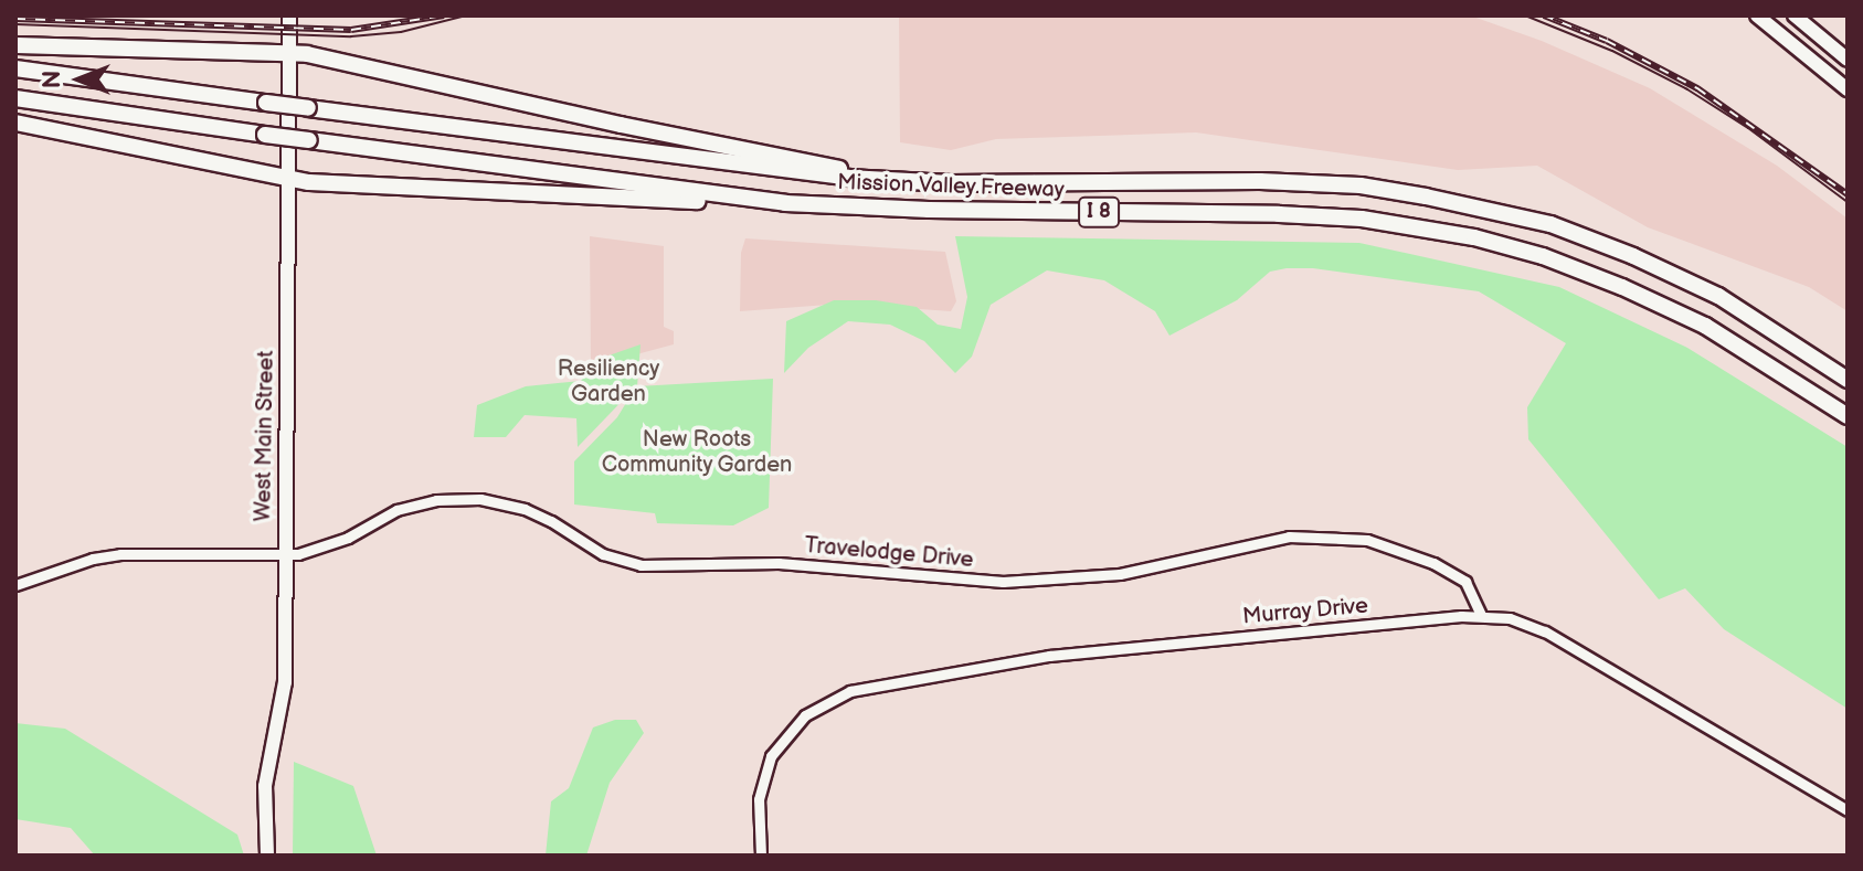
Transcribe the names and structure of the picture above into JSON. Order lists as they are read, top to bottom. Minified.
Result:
{"streets":{"highway":["Mission Valley Freeway","I 8"],"main road":["West Main Street"],"street":["Travelodge Drive","Murray Drive"]},"crossings":[["West Main Street","Travelodge Drive"],["Travelodge Drive","Murray Drive"]],"parks":["Resiliency Garden","New Roots Community Garden"],"north":"left"}
